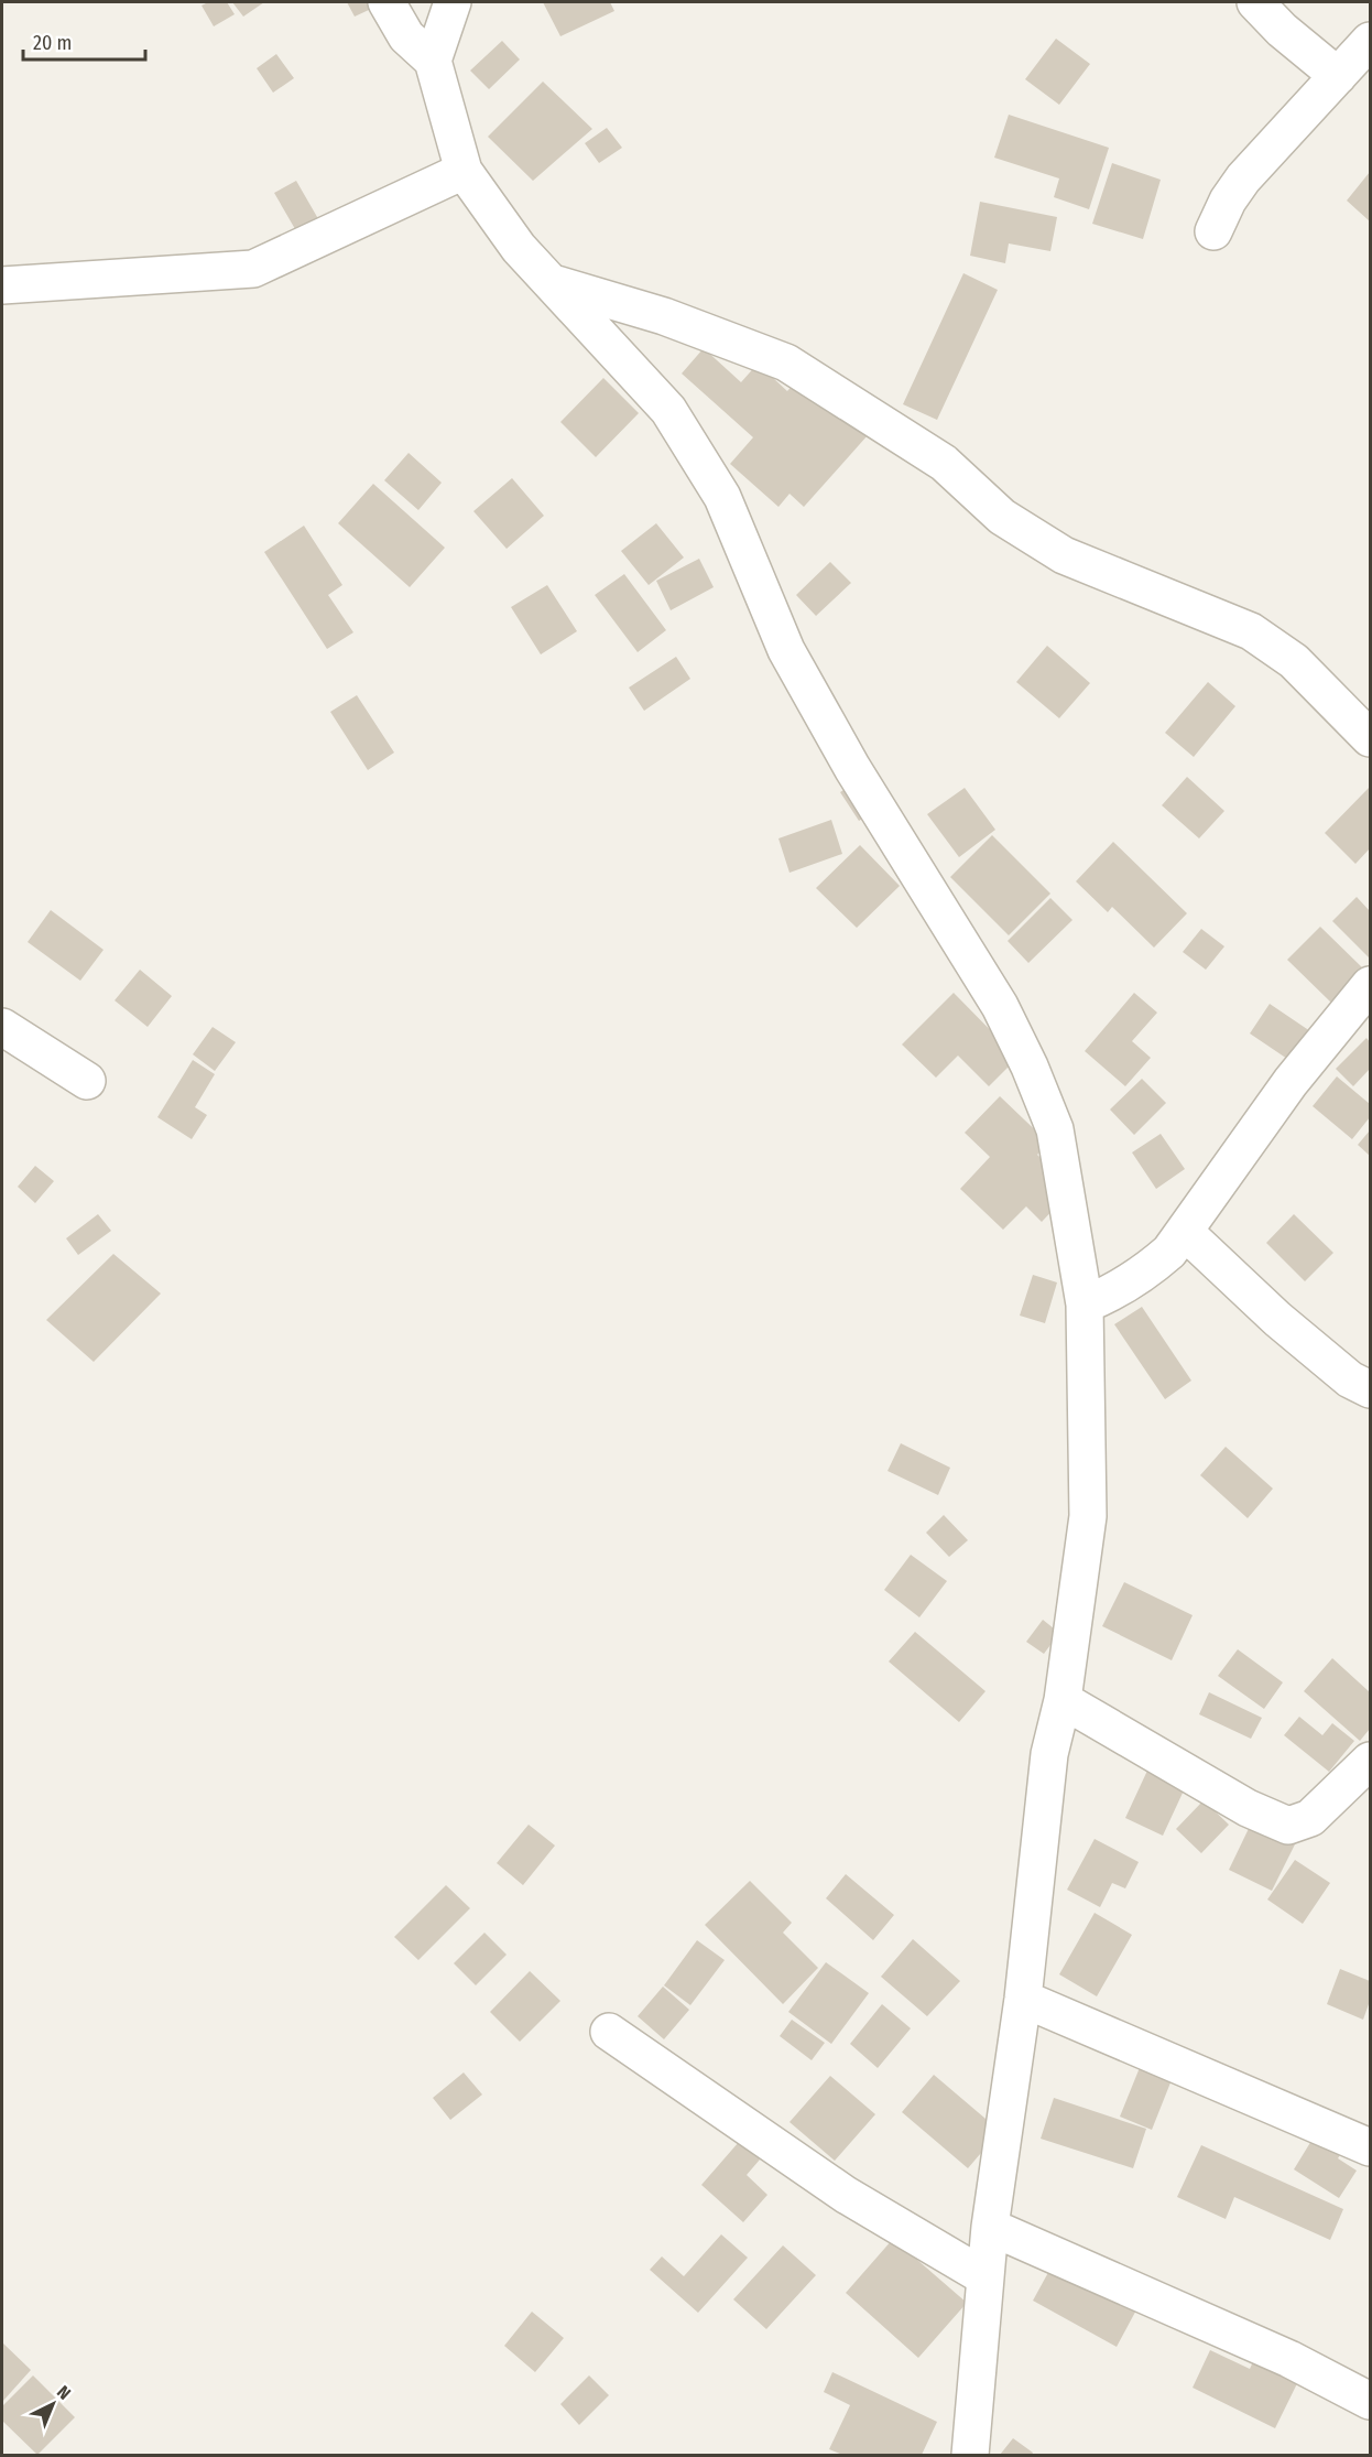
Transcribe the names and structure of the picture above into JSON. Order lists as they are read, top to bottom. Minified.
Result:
{"scale_bar":"20 m","north":"top right"}
